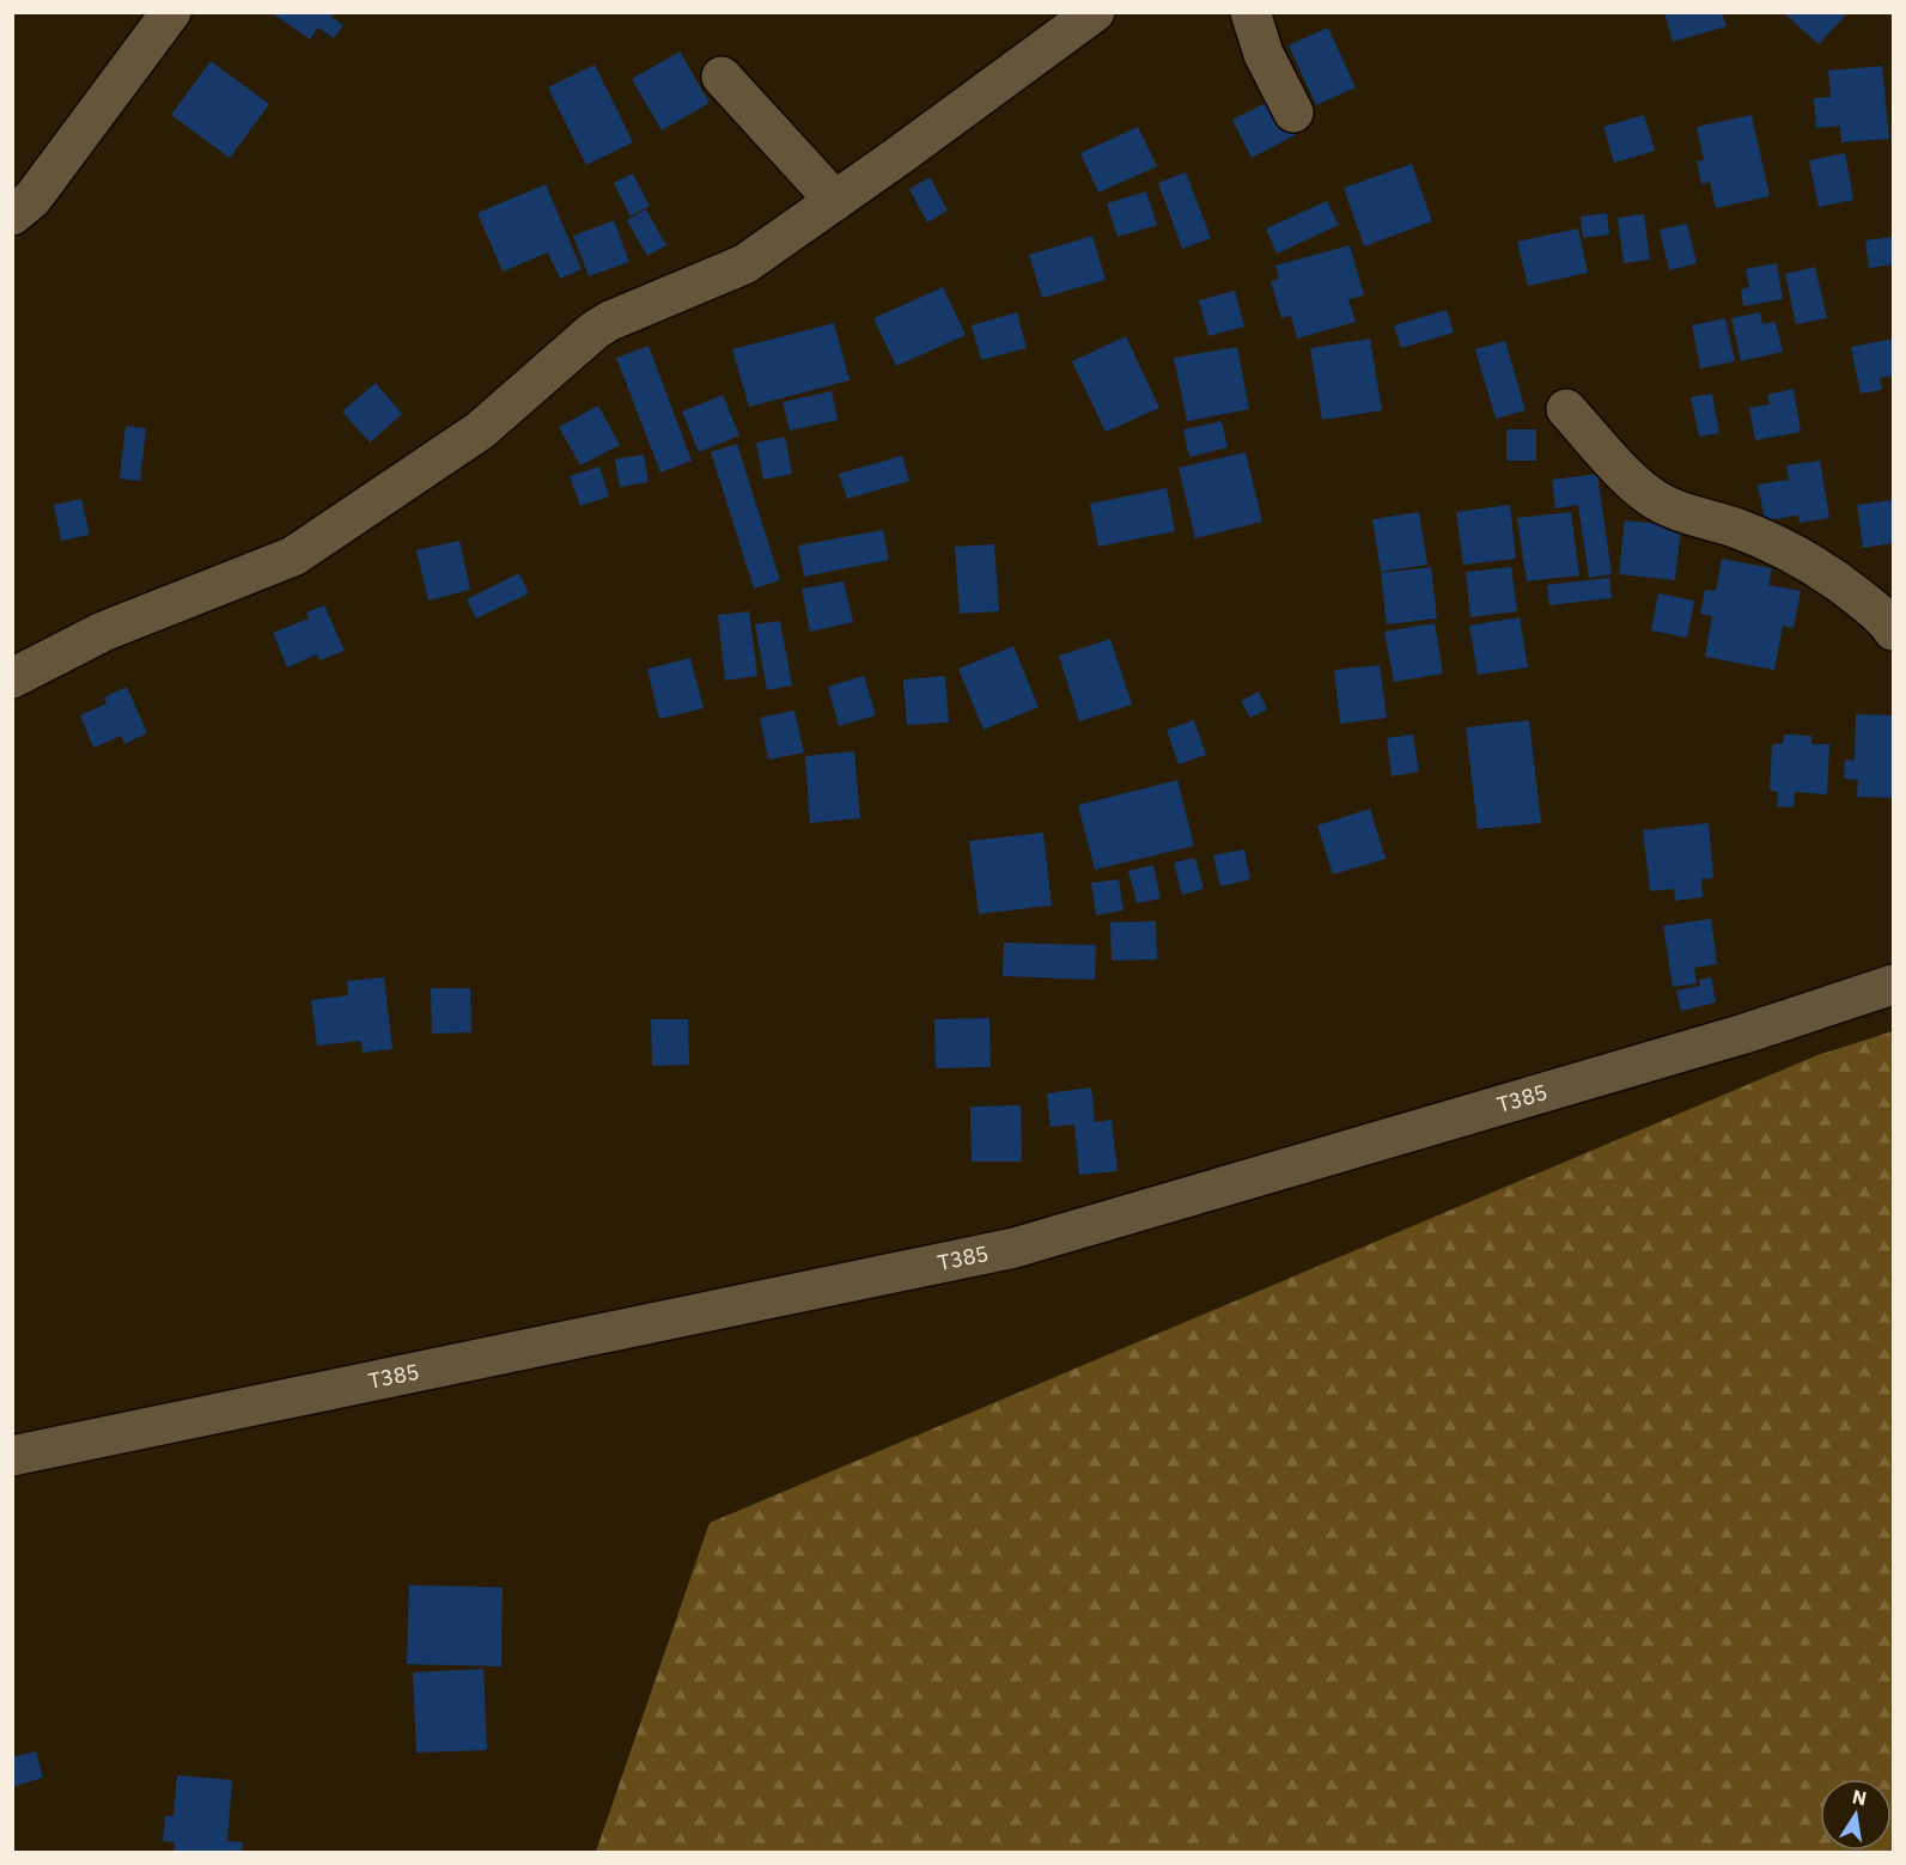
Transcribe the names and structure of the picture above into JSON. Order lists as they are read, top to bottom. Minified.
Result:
{"streets":{"street":["T385"]},"north":"top"}
